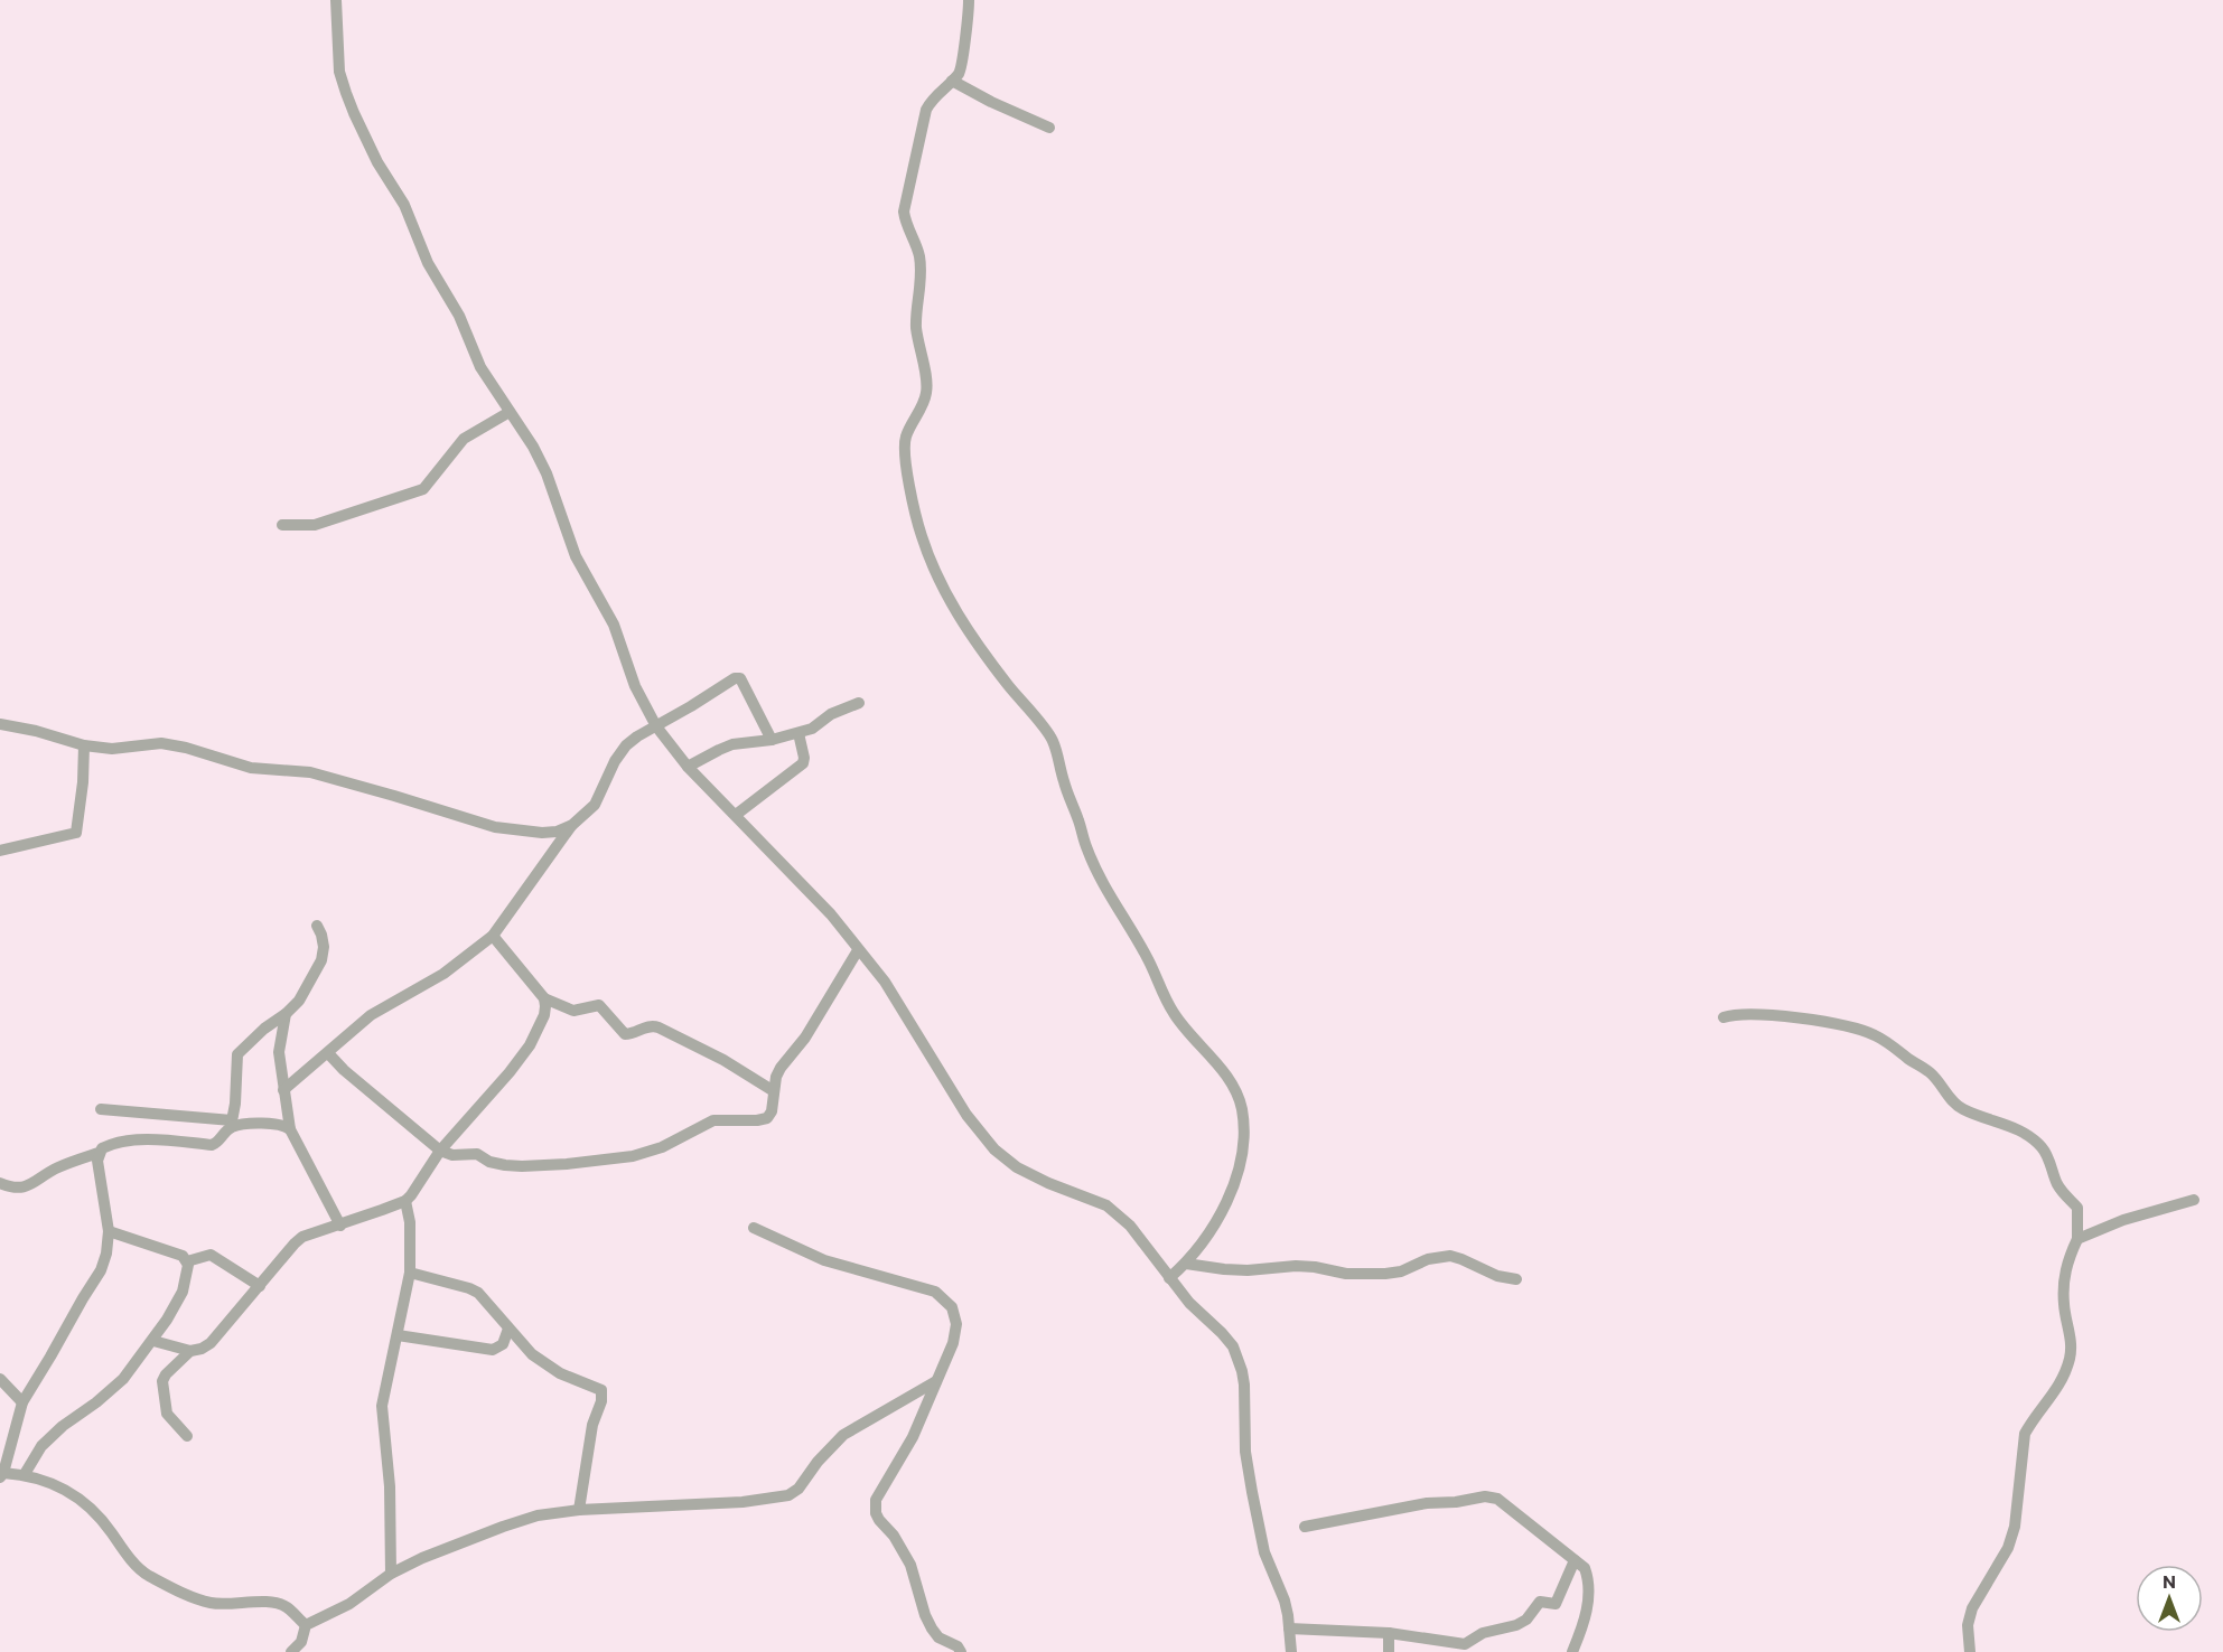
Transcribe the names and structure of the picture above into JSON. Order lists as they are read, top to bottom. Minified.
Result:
{"north":"top"}
